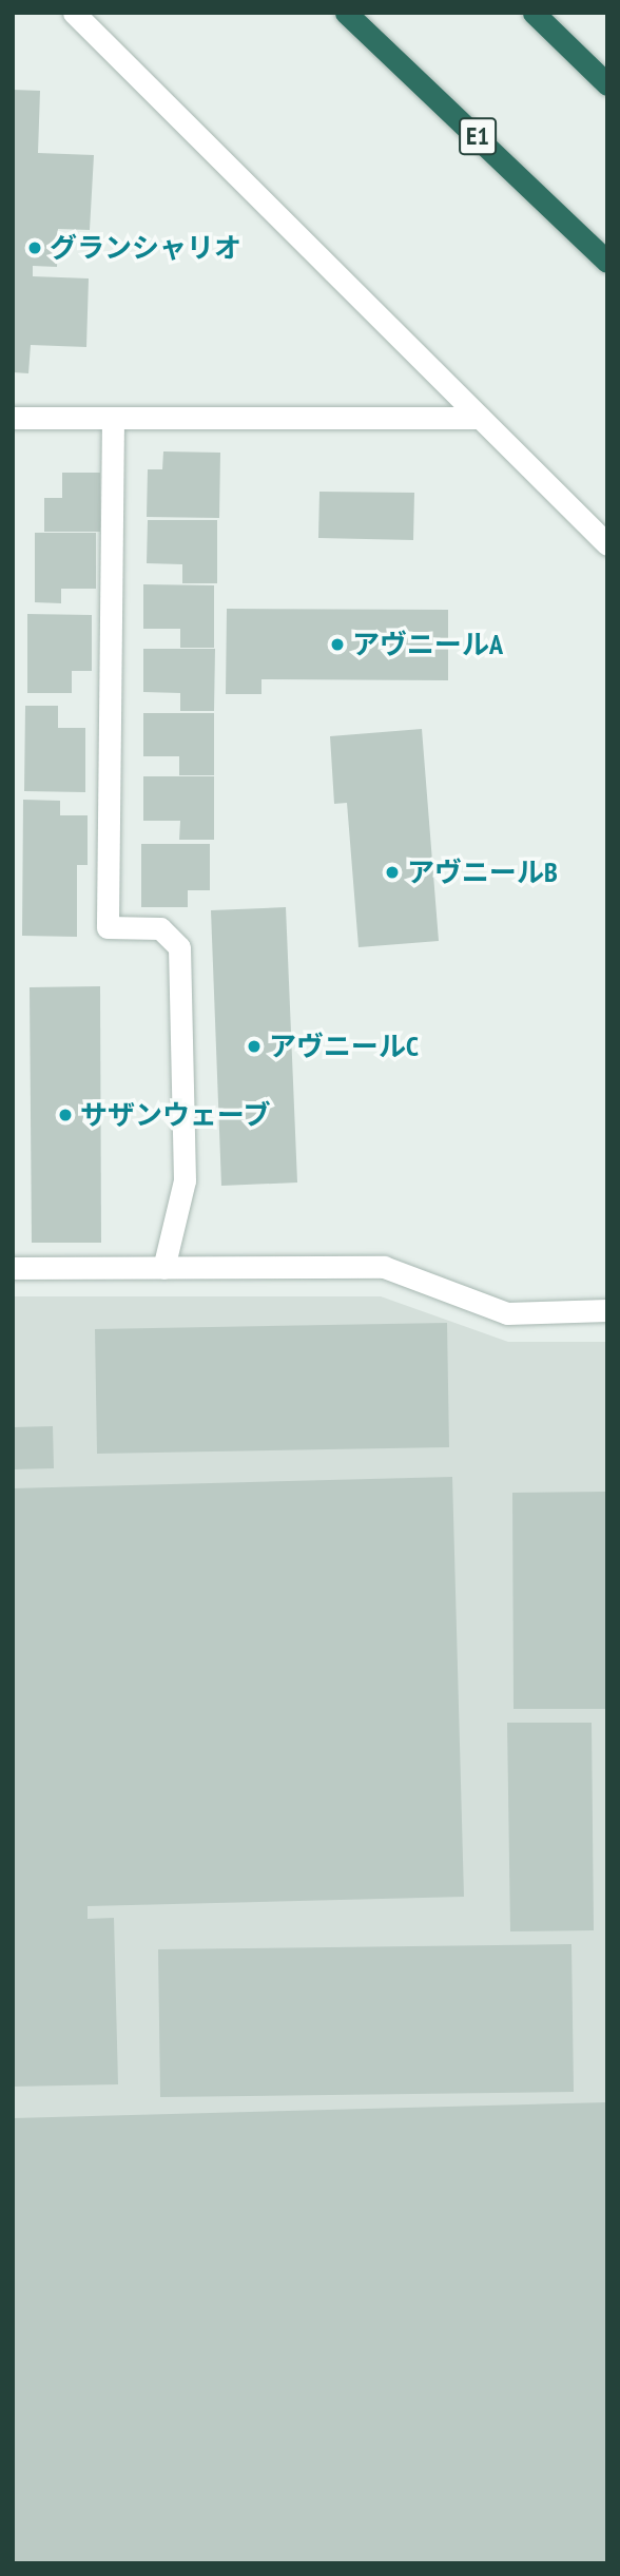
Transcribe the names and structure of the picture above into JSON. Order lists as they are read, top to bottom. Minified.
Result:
{"streets":{"highway":["E1"]},"places":["グランシャリオ","アヴニールA","アヴニールB","アヴニールC","サザンウェーブ"]}
